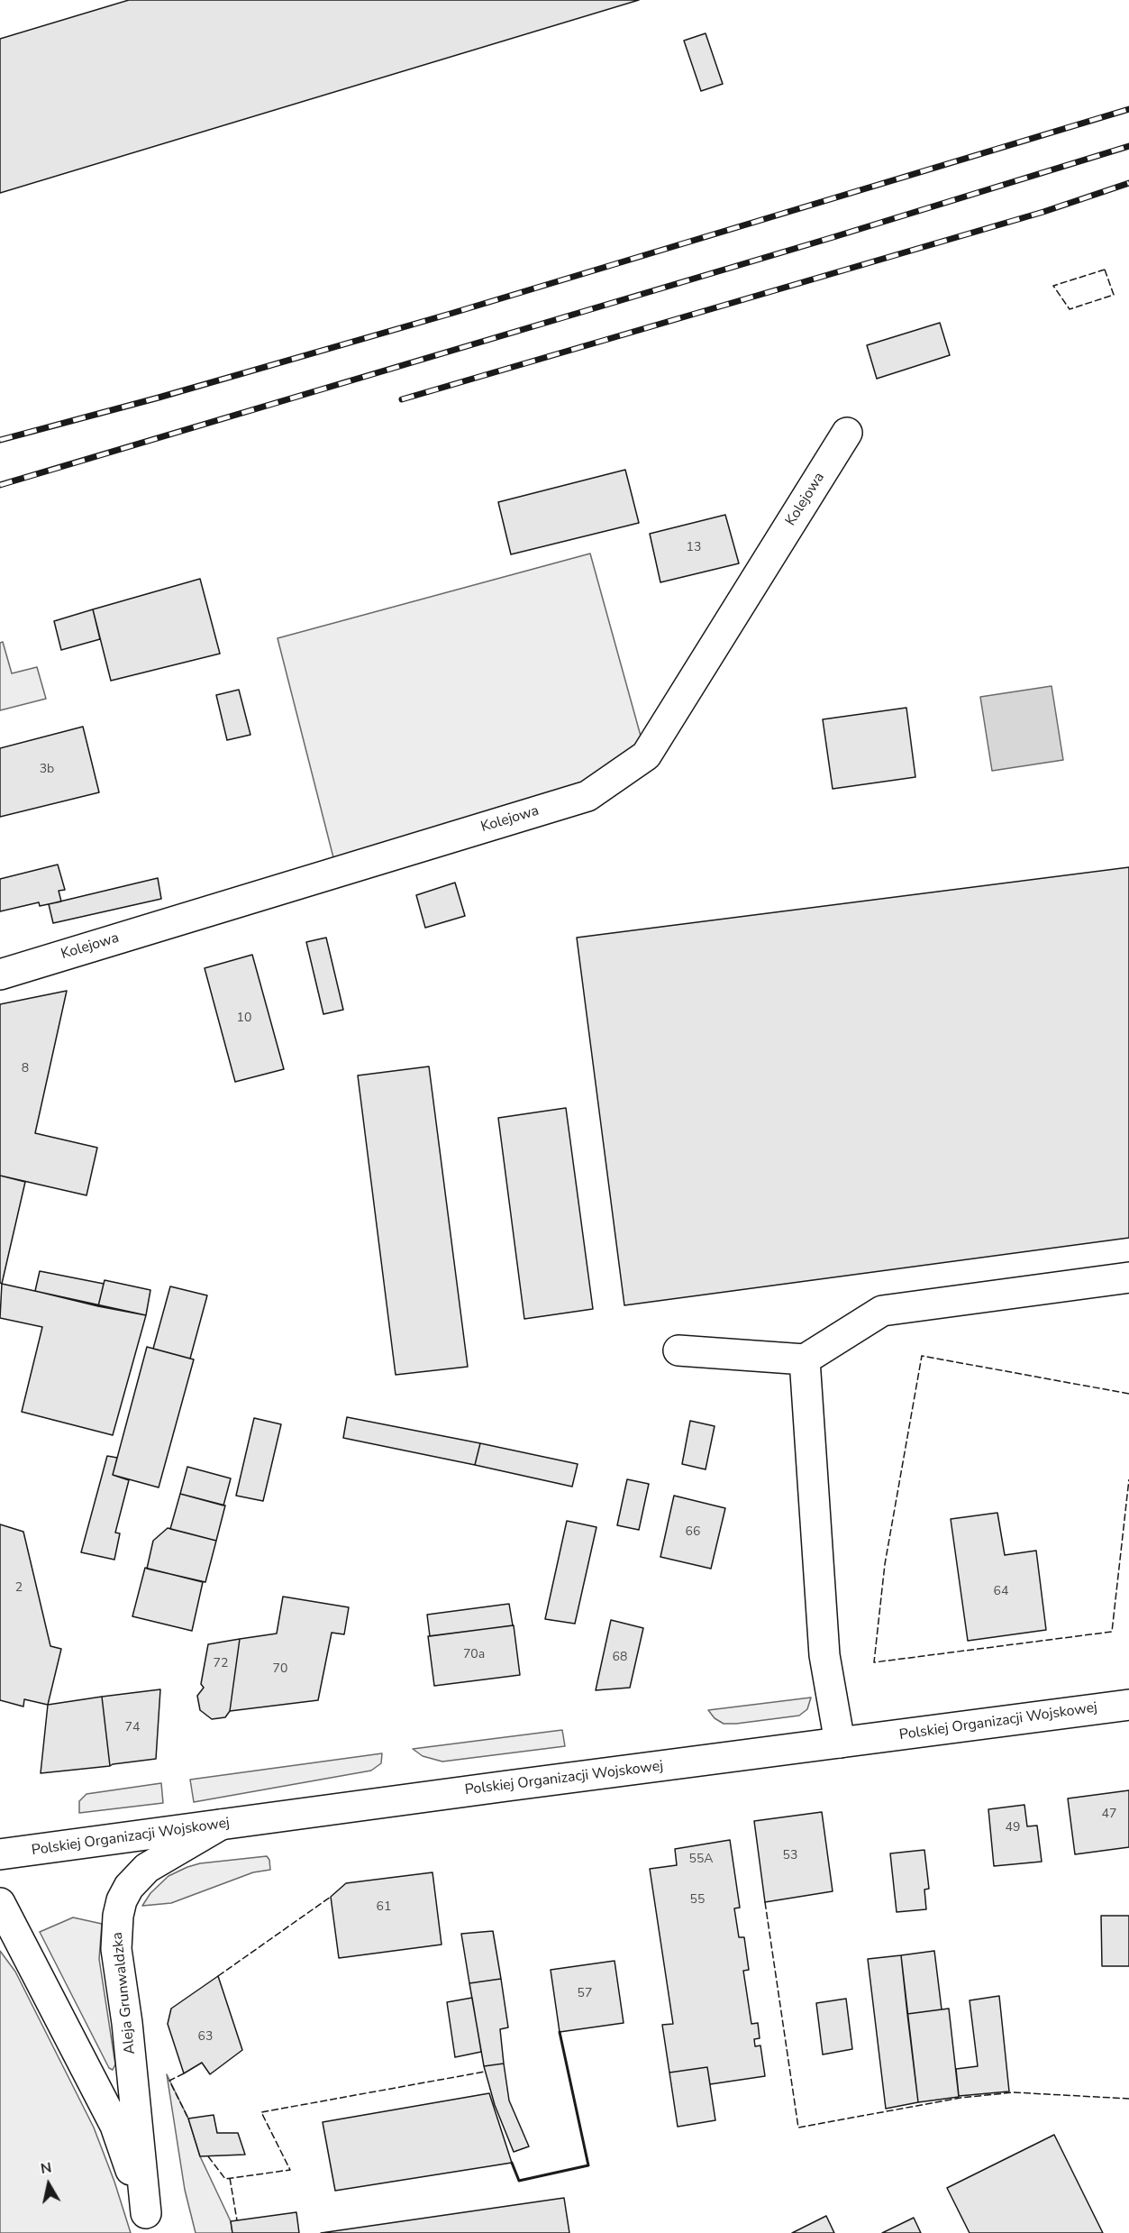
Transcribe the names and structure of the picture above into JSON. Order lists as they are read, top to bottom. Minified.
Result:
{"streets":{"street":["Kolejowa","Polskiej Organizacji Wojskowej","Aleja Grunwaldzka"]},"crossings":[["Polskiej Organizacji Wojskowej","Aleja Grunwaldzka"]],"house_numbers":["13","3b","10","8","66","2","64","70a","68","72","70","74","47","49","53","55A","55","61","57","63"],"north":"top"}
